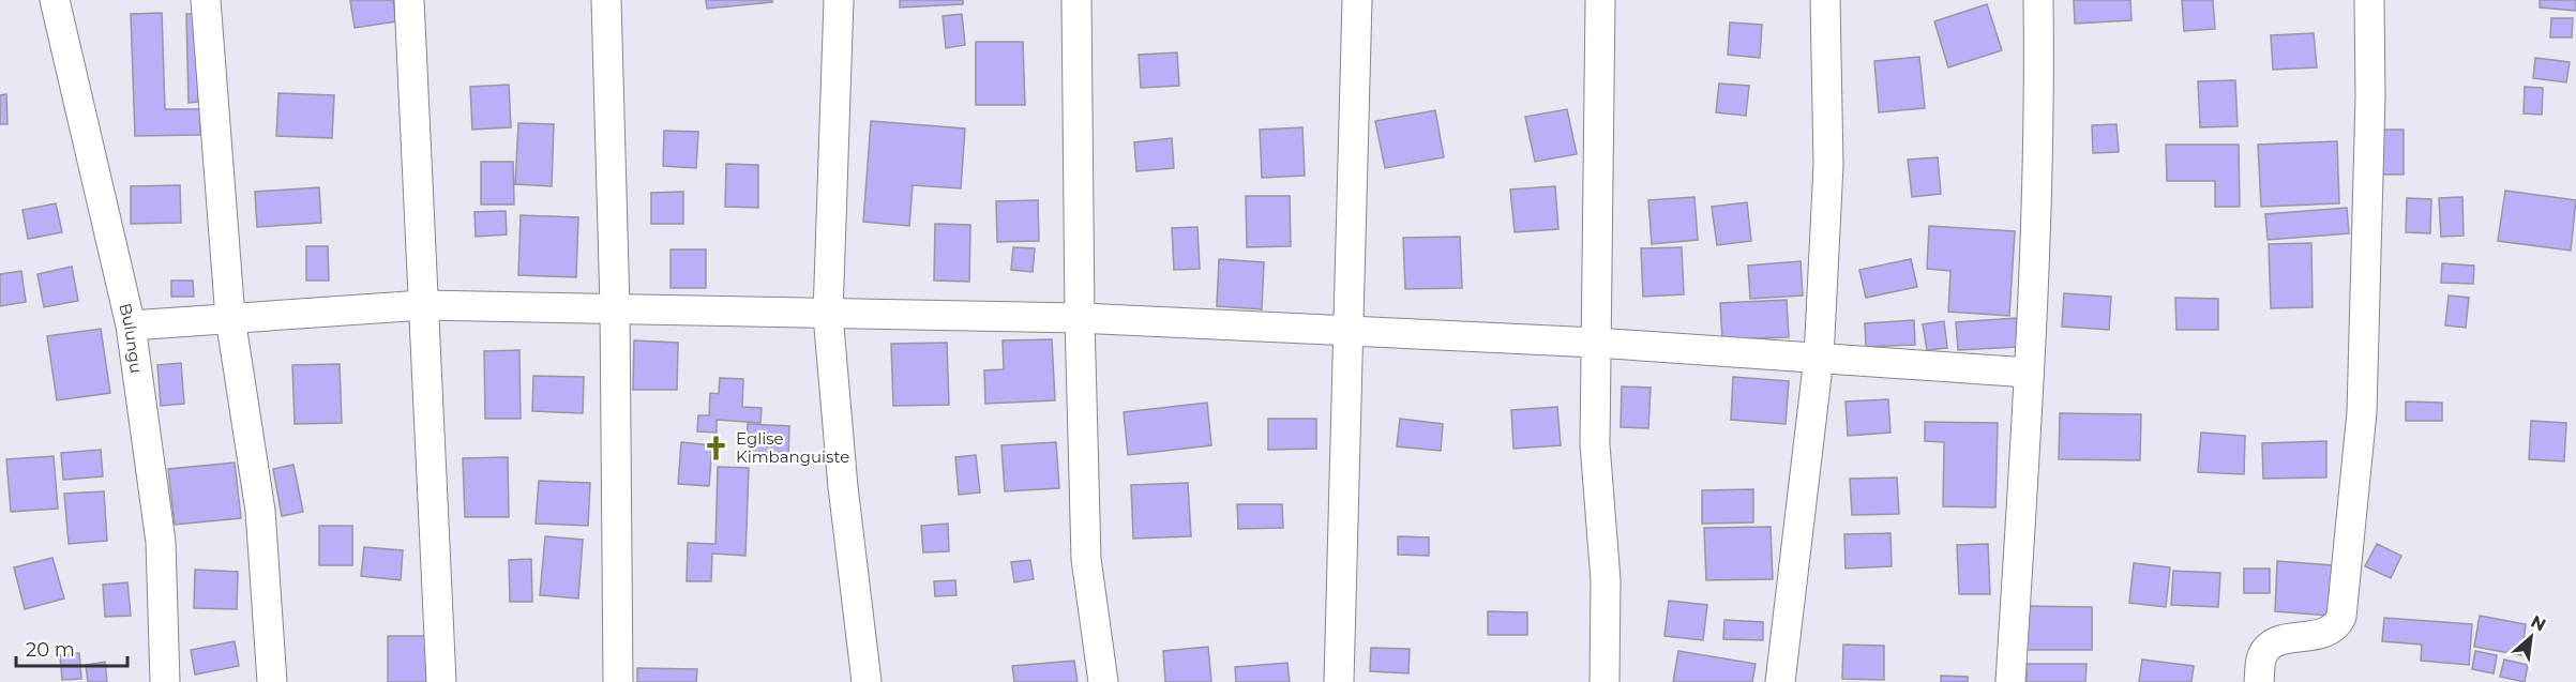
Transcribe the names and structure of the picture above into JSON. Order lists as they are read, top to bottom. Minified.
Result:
{"streets":{"street":["Bulungu"]},"places":{"church":["Eglise Kimbanguiste"]},"scale_bar":"20 m","north":"top right"}
